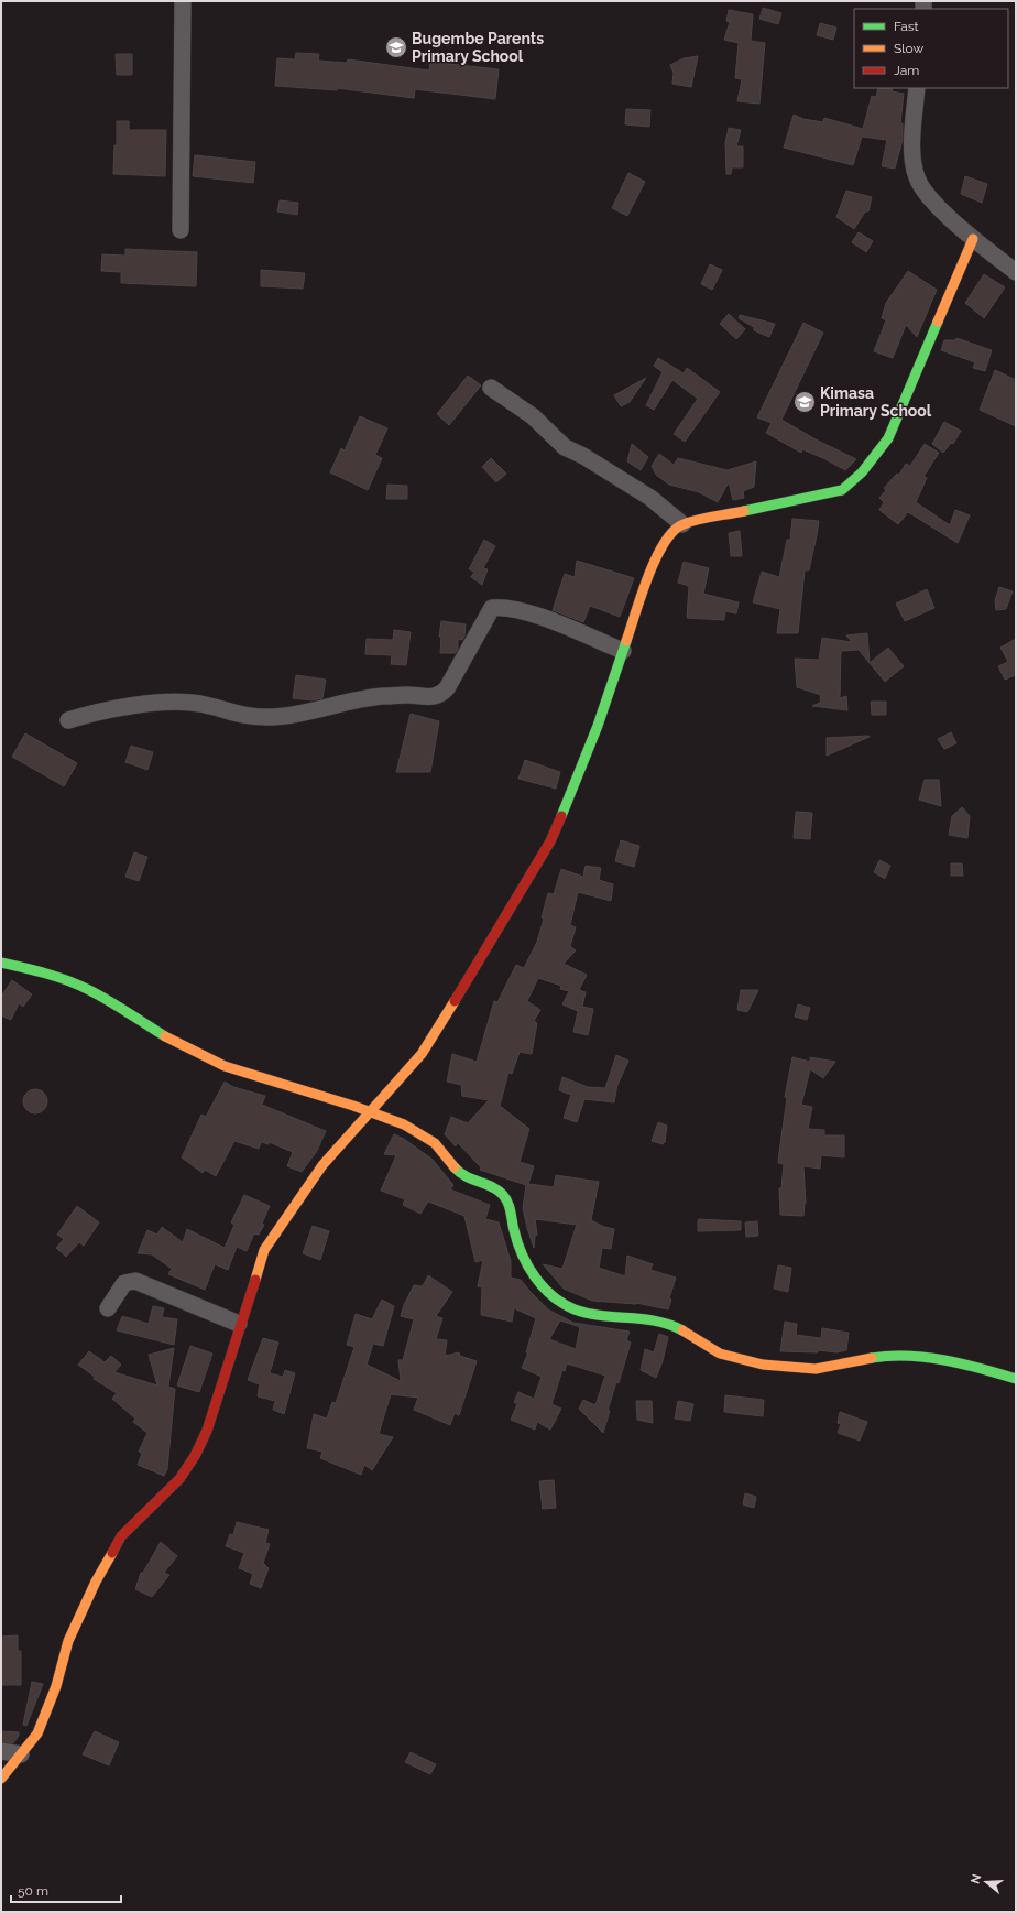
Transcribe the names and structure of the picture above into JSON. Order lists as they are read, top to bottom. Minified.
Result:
{"places":{"school or university":["Bugembe Parents Primary School","Kimasa Primary School"]},"legend":["Fast","Slow","Jam"],"scale_bar":"50 m","north":"left"}
